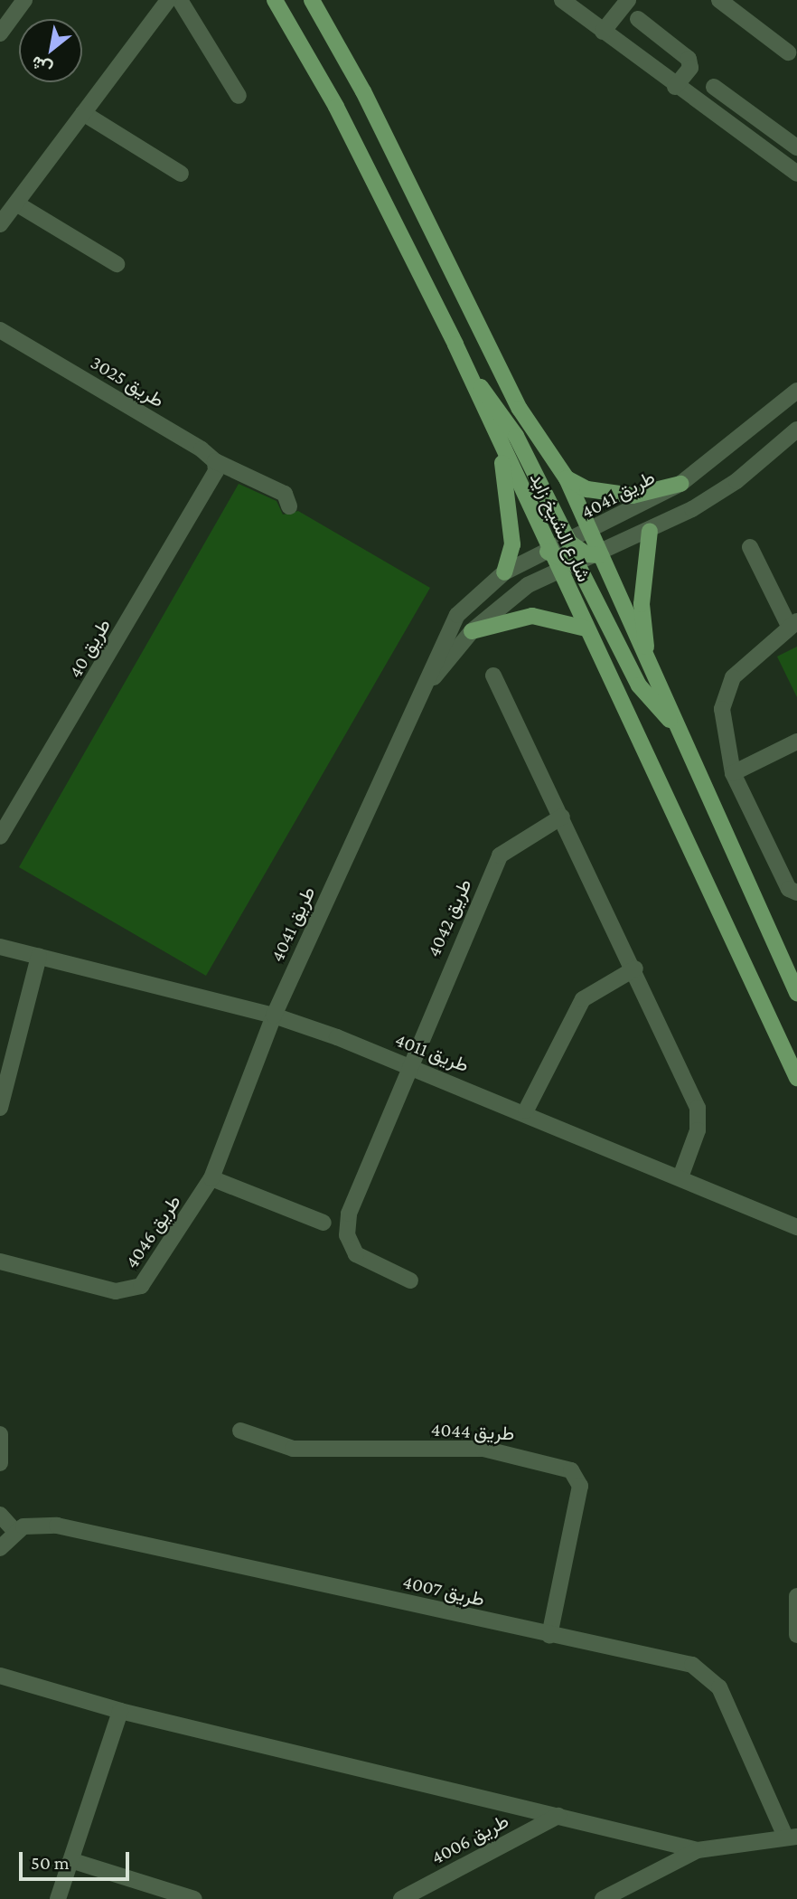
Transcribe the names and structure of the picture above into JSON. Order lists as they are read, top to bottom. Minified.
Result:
{"streets":{"main road":["شارع الشيخ زايد"],"street":["طريق 3025","طريق 4041","طريق 40","طريق 4042","طريق 4011","طريق 4046","طريق 4044","طريق 4007","طريق 4006"]},"crossings":[["طريق 3025","طريق 40"],["طريق 4041","شارع الشيخ زايد"],["طريق 4041","طريق 4011"],["طريق 4041","طريق 4046"],["طريق 4042","طريق 4011"],["طريق 4044","طريق 4007"],["طريق 4007","طريق 4006"]],"scale_bar":"50 m","north":"bottom left"}
